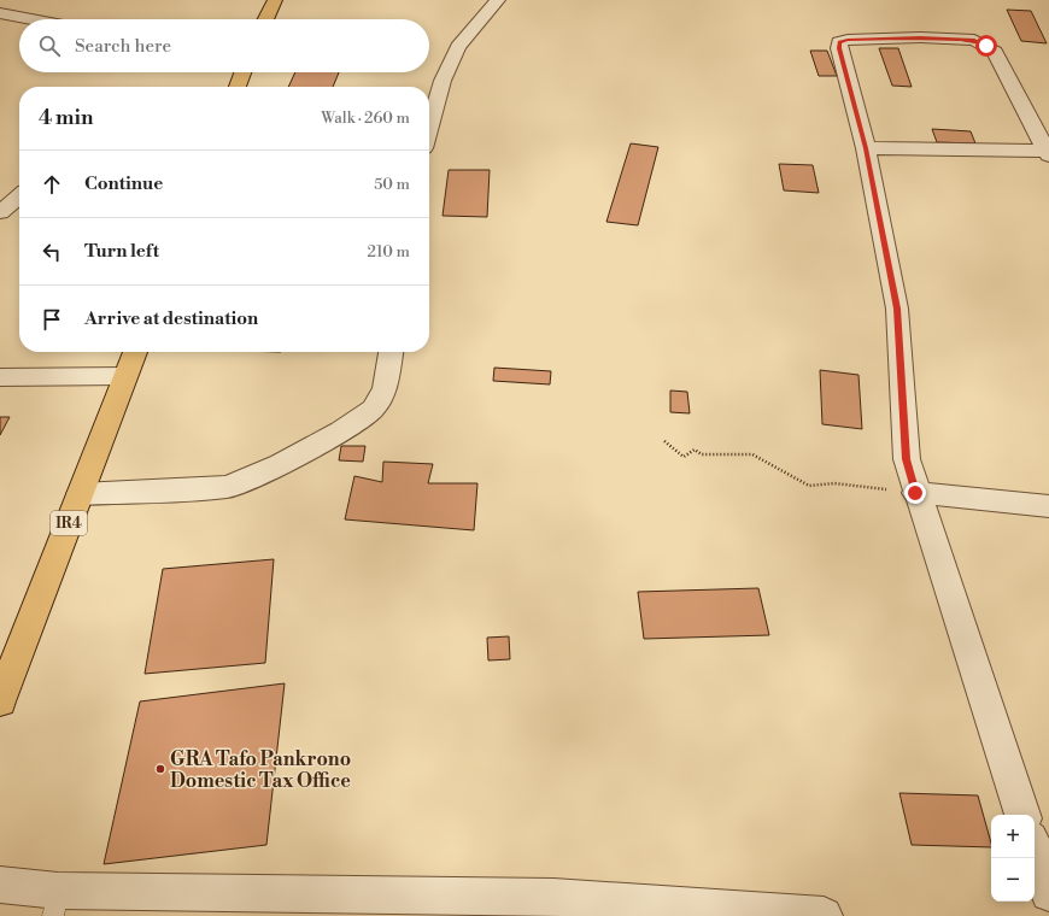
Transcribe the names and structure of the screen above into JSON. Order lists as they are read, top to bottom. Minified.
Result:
{"streets":{"main road":["IR4"]},"places":["GRA Tafo Pankrono Domestic Tax Office"],"page":{"search":"Search here","heading":["4 min","Walk · 260 m"],"list":[["Continue","50 m"],["Turn left","210 m"],"Arrive at destination"],"map_buttons":["+","−"]}}
